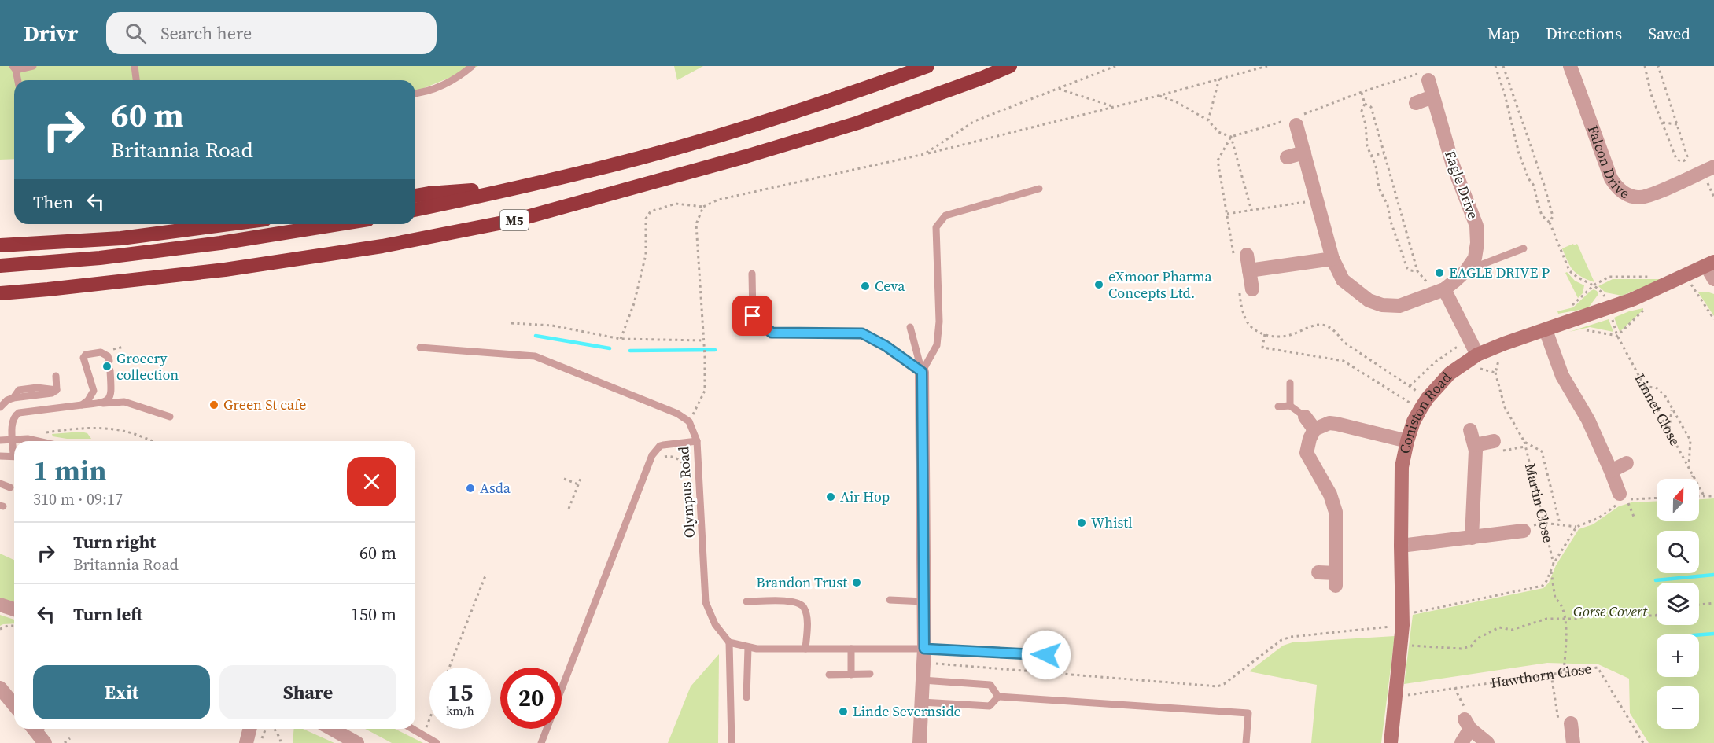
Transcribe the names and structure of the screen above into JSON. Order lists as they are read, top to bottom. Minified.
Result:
{"streets":{"highway":["M5"],"street":["Falcon Drive","Eagle Drive","Coniston Road","Martin Close"],"lane":["Olympus Road"],"path":["Linnet Close","Hawthorn Close"]},"crossings":[["Coniston Road","Martin Close"],["Coniston Road","Hawthorn Close"]],"parks":["Gorse Covert"],"places":["EAGLE DRIVE P","eXmoor Pharma Concepts Ltd.","Ceva","Grocery collection","Green St cafe","Asda","Air Hop","Whistl","Brandon Trust","Linde Severnside"],"north":"top","page":{"header":"Drivr","search":"Search here","nav":["Map","Directions","Saved"],"turn":["60 m","Britannia Road"],"then":"Then","heading":["1 min","310 m · 09:17"],"map_buttons":["+","−"],"list":[{"name":"Turn right","note":"Britannia Road","value":"60 m"},{"name":"Turn left","value":"150 m"}],"buttons":["Exit","Share"],"speed":"15 km/h","limit":"20"}}
